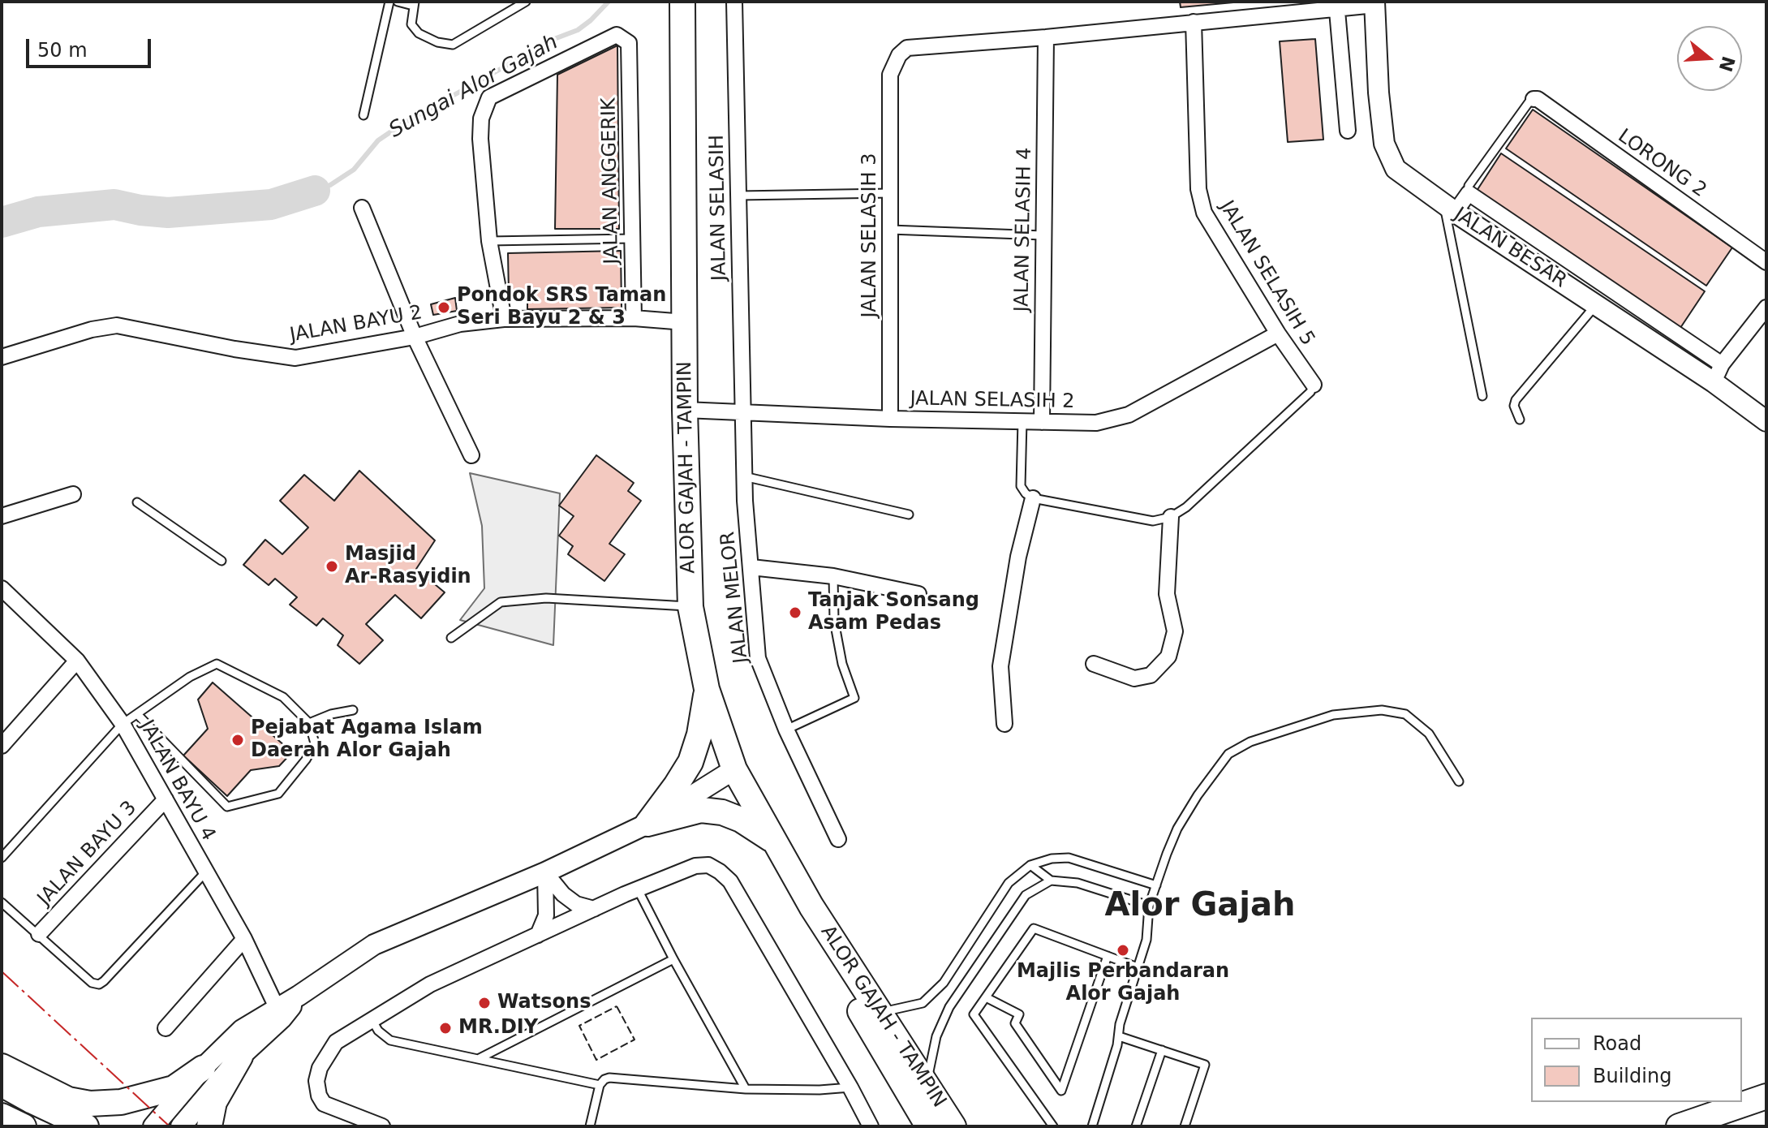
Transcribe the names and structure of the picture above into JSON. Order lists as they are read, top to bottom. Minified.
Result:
{"streets":{"main road":["ALOR GAJAH - TAMPIN"],"street":["LORONG 2","JALAN ANGGERIK","JALAN SELASIH","JALAN SELASIH 4","JALAN SELASIH 3","JALAN BESAR","JALAN SELASIH 5","JALAN BAYU 2","JALAN SELASIH 2","JALAN MELOR","JALAN BAYU 4","JALAN BAYU 3"]},"crossings":[["JALAN ANGGERIK","JALAN BAYU 2"],["JALAN SELASIH","JALAN SELASIH 2"],["JALAN SELASIH","JALAN MELOR"],["JALAN SELASIH 4","JALAN SELASIH 3"],["JALAN SELASIH 4","JALAN SELASIH 2"],["JALAN SELASIH 3","JALAN SELASIH 2"],["JALAN SELASIH 5","JALAN SELASIH 2"],["JALAN BAYU 2","ALOR GAJAH - TAMPIN"],["JALAN SELASIH 2","ALOR GAJAH - TAMPIN"],["JALAN SELASIH 2","JALAN MELOR"],["JALAN BAYU 4","JALAN BAYU 3"]],"districts":["Alor Gajah"],"water":["Sungai Alor Gajah"],"places":["Pondok SRS Taman Seri Bayu 2 & 3","Masjid Ar-Rasyidin","Tanjak Sonsang Asam Pedas","Pejabat Agama Islam Daerah Alor Gajah","Majlis Perbandaran Alor Gajah","Watsons","MR.DIY"],"legend":["Road","Building"],"scale_bar":"50 m","north":"right"}
